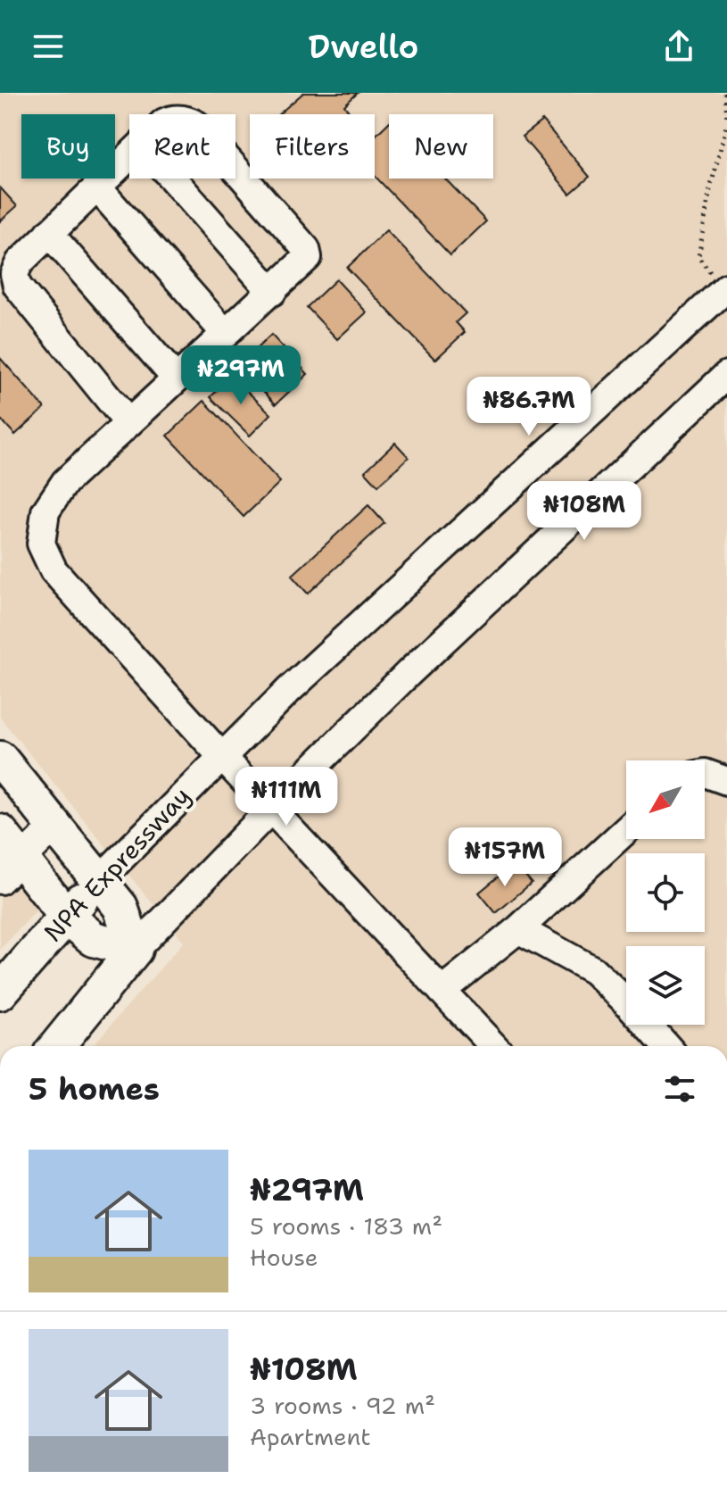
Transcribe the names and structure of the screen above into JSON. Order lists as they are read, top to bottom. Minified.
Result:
{"streets":{"main road":["NPA Expressway"]},"north":"bottom left","page":{"header":"Dwello","chip":["Buy","Rent","Filters","New"],"price":["₦297M","₦86.7M","₦108M","₦111M","₦157M"],"heading":"5 homes","list":[{"name":"₦297M","note":"5 rooms · 183 m² · House"},{"name":"₦108M","note":"3 rooms · 92 m² · Apartment"}]}}
